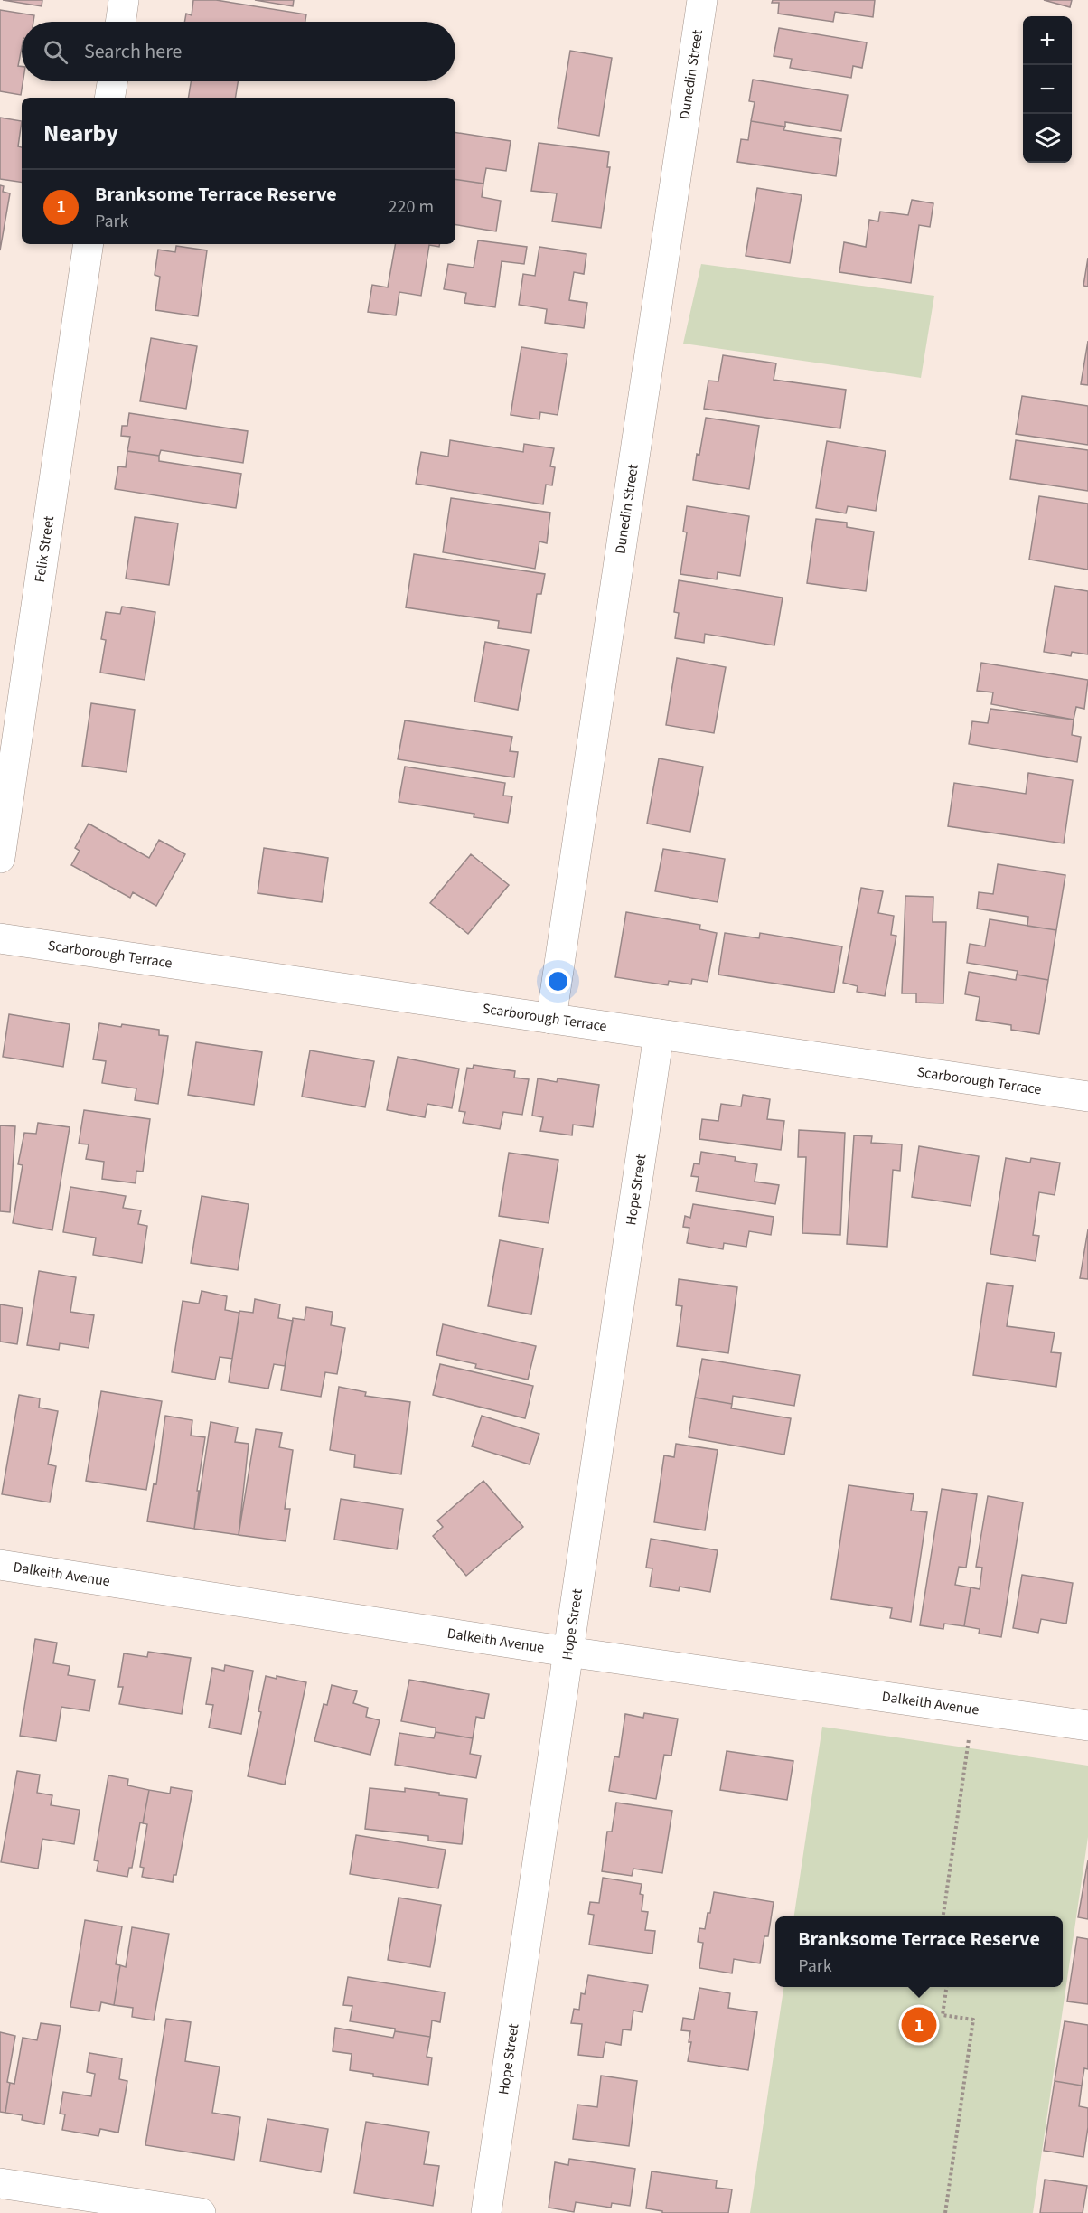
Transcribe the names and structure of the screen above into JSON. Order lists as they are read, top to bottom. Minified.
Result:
{"streets":{"street":["Dunedin Street","Felix Street","Scarborough Terrace","Hope Street","Dalkeith Avenue"]},"crossings":[["Dunedin Street","Scarborough Terrace"],["Scarborough Terrace","Hope Street"],["Hope Street","Dalkeith Avenue"]],"page":{"map_buttons":["+","−"],"search":"Search here","heading":"Nearby","list":[{"mark":"1","name":"Branksome Terrace Reserve","note":"Park","value":"220 m"}],"popup":["Branksome Terrace Reserve","Park"],"pins":"1"}}
